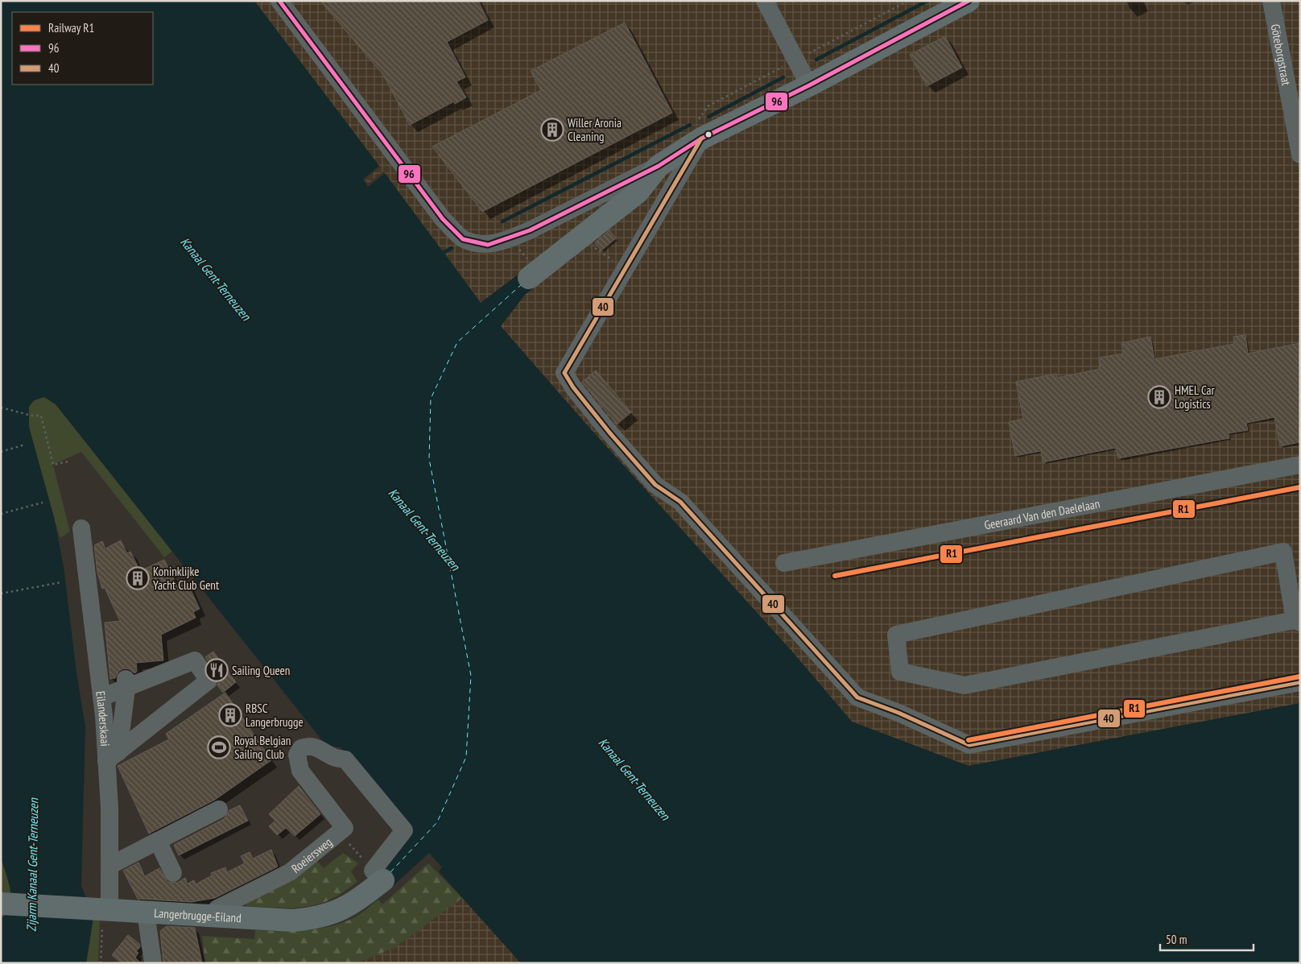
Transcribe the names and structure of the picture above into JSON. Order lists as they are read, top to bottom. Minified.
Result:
{"streets":{"main road":["Langerbrugge-Eiland"],"street":["Göteborgstraat","Geeraard Van den Daelelaan","Eilanderskaai","Roeiersweg"]},"crossings":[["Eilanderskaai","Langerbrugge-Eiland"],["Roeiersweg","Langerbrugge-Eiland"]],"water":["Kanaal Gent-Terneuzen","Zijarm Kanaal Gent-Terneuzen"],"places":{"building":["Willer Aronia Cleaning","HMEL Car Logistics","Koninklijke Yacht Club Gent","RBSC Langerbrugge"],"restaurant":["Sailing Queen"],"sports":["Royal Belgian Sailing Club"]},"lines":["transit line 96","transit line 40","rail line R1"],"legend":["Railway R1","96","40"],"scale_bar":"50 m"}
